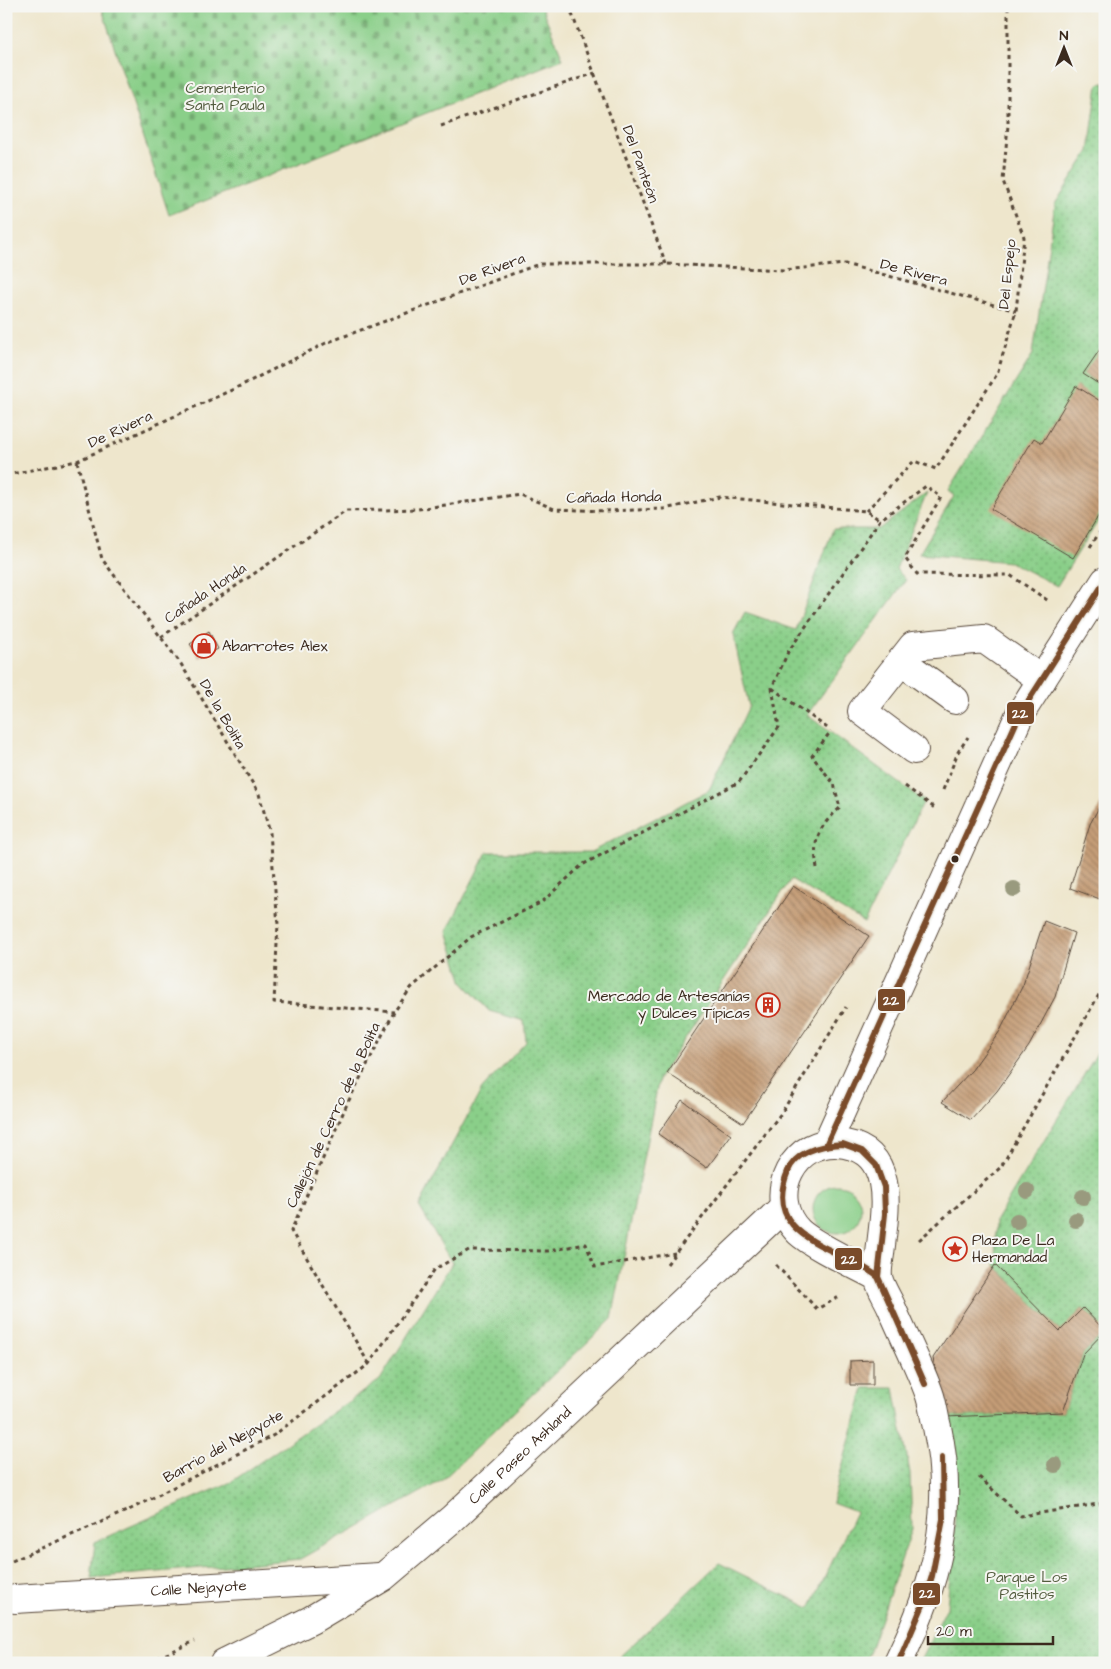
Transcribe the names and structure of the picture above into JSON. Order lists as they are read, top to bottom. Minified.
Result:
{"streets":{"street":["Calle Paseo Ashland","Calle Nejayote"],"path":["Del Panteón","De Rivera","Del Espejo","Cañada Honda","De la Bolita","Callejón de Cerro de la Bolita","Barrio del Nejayote"]},"crossings":[["Del Panteón","De Rivera"],["De Rivera","Del Espejo"],["De Rivera","De la Bolita"],["Del Espejo","Cañada Honda"],["Cañada Honda","De la Bolita"],["De la Bolita","Callejón de Cerro de la Bolita"],["Callejón de Cerro de la Bolita","Barrio del Nejayote"],["Calle Paseo Ashland","Calle Nejayote"]],"parks":["Cementerio Santa Paula","Parque Los Pastitos"],"places":{"shop":["Abarrotes Alex"],"building":["Mercado de Artesanías y Dulces Típicas"],"place":["Plaza De La Hermandad"]},"lines":["transit line 22"],"scale_bar":"20 m","north":"top"}
